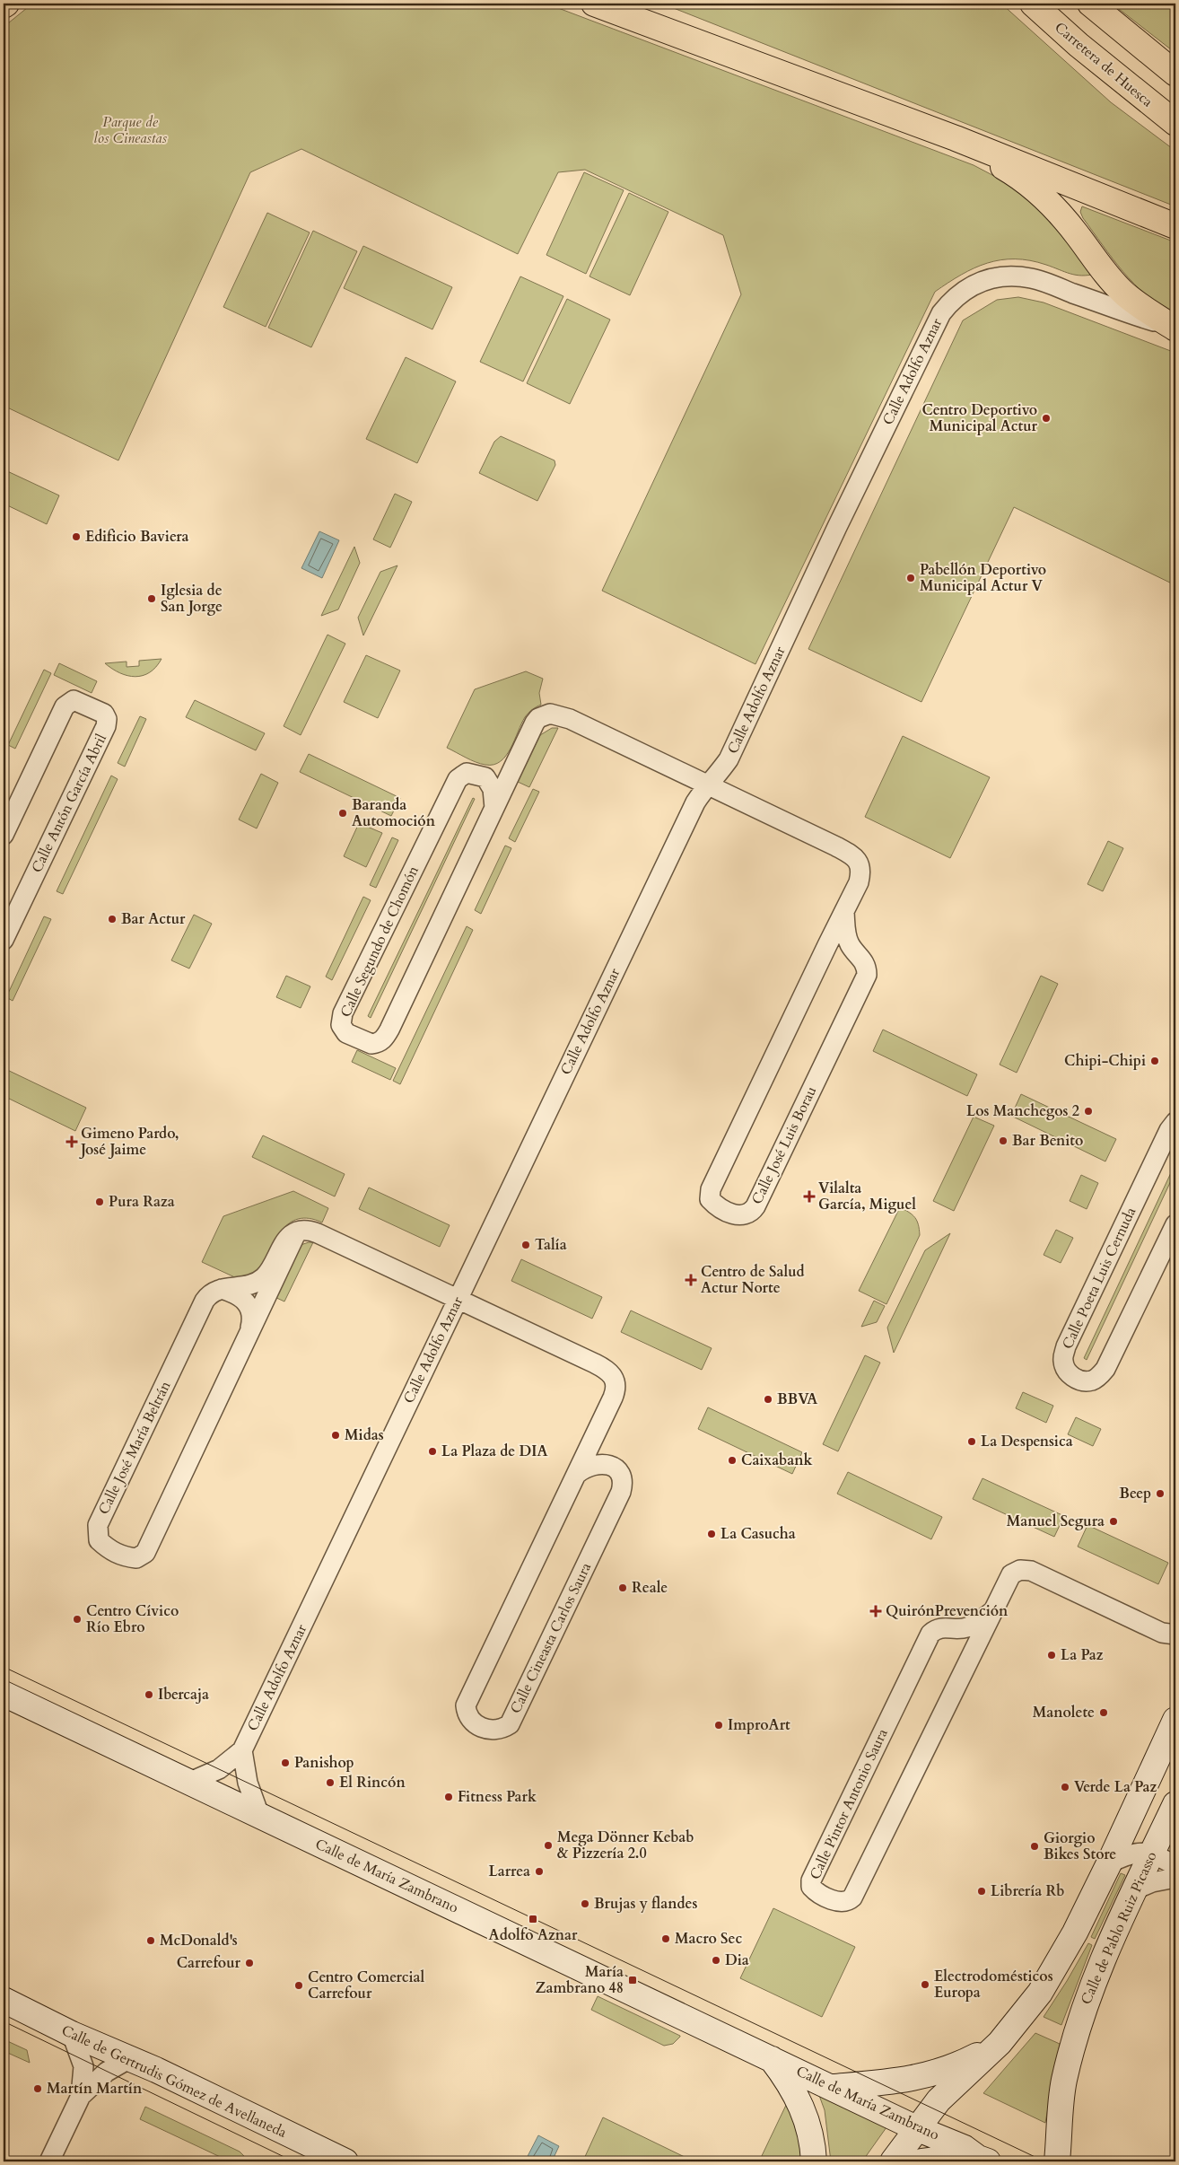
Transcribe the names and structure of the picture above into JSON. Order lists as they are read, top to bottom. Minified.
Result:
{"streets":{"highway":["Carretera de Huesca"],"main road":["Calle de María Zambrano","Calle de Pablo Ruiz Picasso","Calle de Gertrudis Gómez de Avellaneda"],"street":["Calle Adolfo Aznar","Calle Antón García Abril","Calle Segundo de Chomón","Calle José Luis Borau","Calle Poeta Luis Cernuda","Calle José María Beltrán","Calle Cineasta Carlos Saura","Calle Pintor Antonio Saura"]},"crossings":[["Calle Adolfo Aznar","Calle Segundo de Chomón"],["Calle Adolfo Aznar","Calle José Luis Borau"],["Calle Adolfo Aznar","Calle Cineasta Carlos Saura"],["Calle Adolfo Aznar","Calle de María Zambrano"],["Calle Segundo de Chomón","Calle José Luis Borau"]],"parks":["Parque de los Cineastas"],"places":{"other":["Centro Deportivo Municipal Actur","Edificio Baviera","Pabellón Deportivo Municipal Actur V","Iglesia de San Jorge","Baranda Automoción","Bar Actur","Chipi-Chipi","Los Manchegos 2","Bar Benito","Pura Raza","Talía","BBVA","Midas","La Despensica","La Plaza de DIA","Caixabank","Beep","Manuel Segura","La Casucha","Reale","Centro Cívico Río Ebro","La Paz","Ibercaja","Manolete","ImproArt","Panishop","El Rincón","Verde La Paz","Fitness Park","Mega Dönner Kebab & Pizzería 2.0","Giorgio Bikes Store","Larrea","Librería Rb","Brujas y flandes","Macro Sec","McDonald's","Dia","Carrefour","Electrodomésticos Europa","Centro Comercial Carrefour","Martín Martín"],"health":["Gimeno Pardo, José Jaime","Vilalta García, Miguel","Centro de Salud Actur Norte","QuirónPrevención"],"transit":["Adolfo Aznar","María Zambrano 48"]}}
